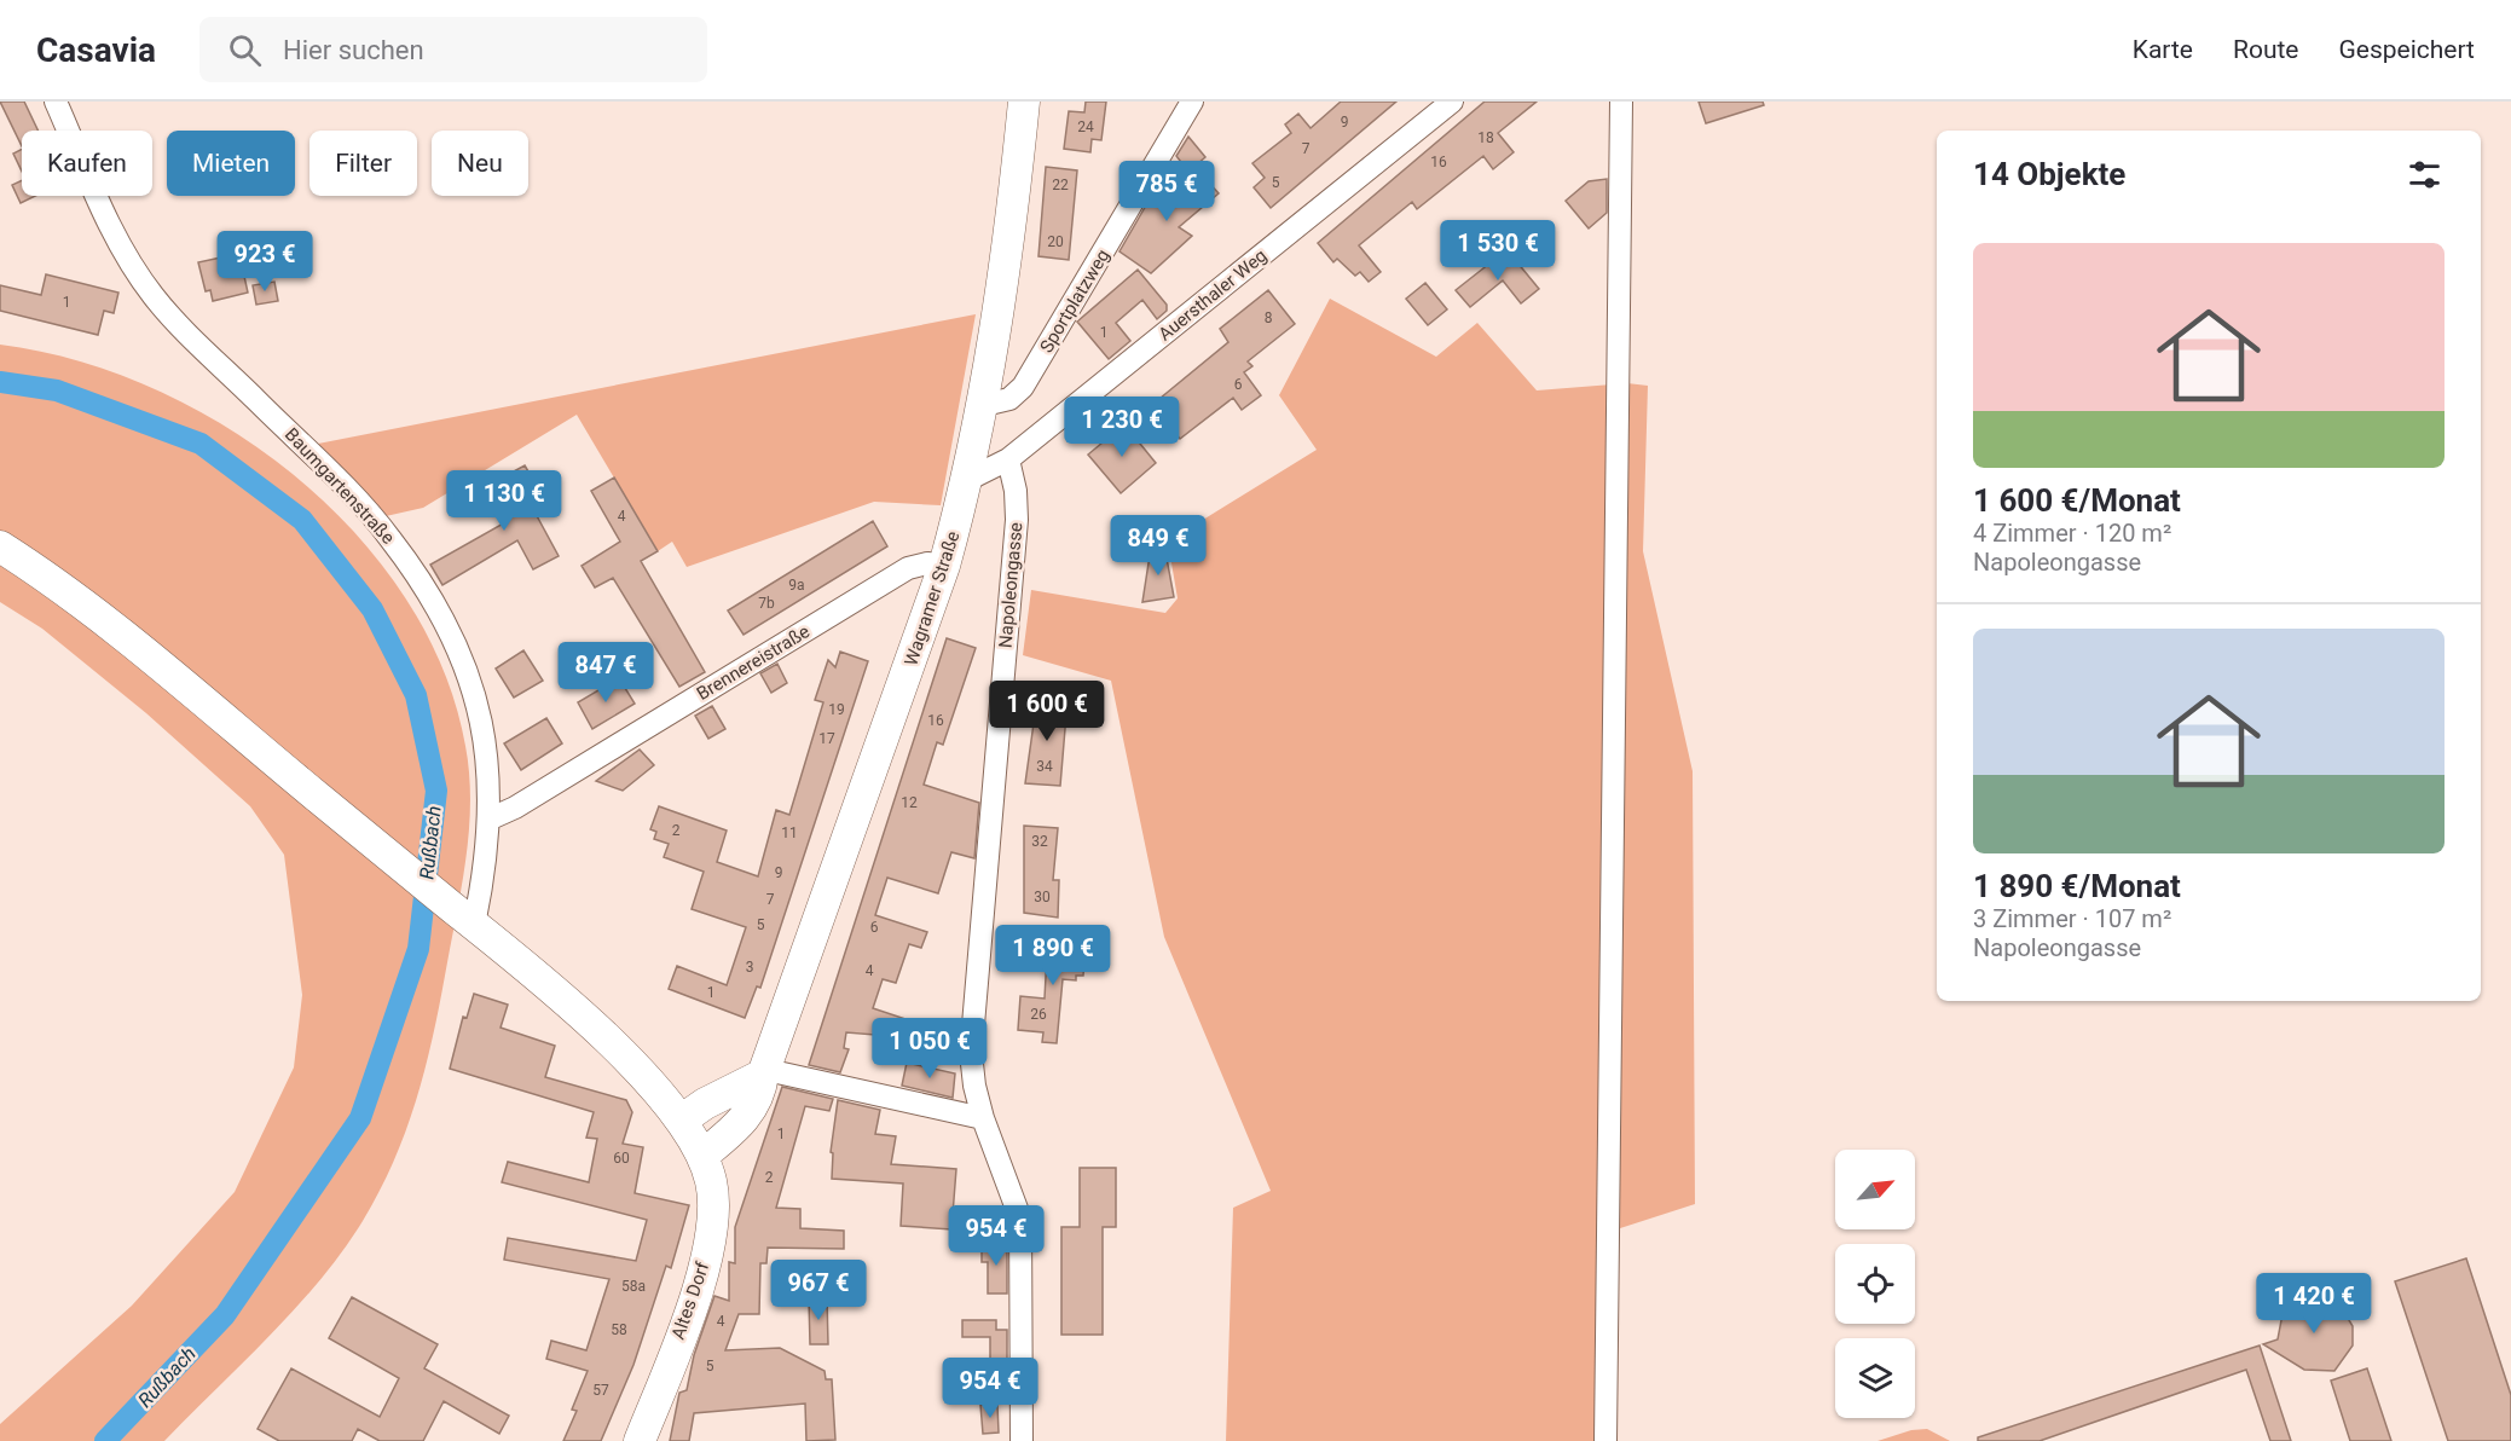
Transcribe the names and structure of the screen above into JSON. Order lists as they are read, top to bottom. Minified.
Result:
{"streets":{"main road":["Wagramer Straße","Altes Dorf"],"street":["Auersthaler Weg","Sportplatzweg","Baumgartenstraße","Napoleongasse","Brennereistraße"]},"crossings":[["Auersthaler Weg","Napoleongasse"],["Auersthaler Weg","Wagramer Straße"],["Sportplatzweg","Wagramer Straße"],["Baumgartenstraße","Brennereistraße"],["Baumgartenstraße","Altes Dorf"],["Wagramer Straße","Brennereistraße"],["Wagramer Straße","Altes Dorf"]],"water":["Rußbach"],"house_numbers":["9","24","18","7","16","5","22","20","1","8","1","6","4","9a","7b","19","16","17","34","12","2","11","32","9","30","7","5","6","3","4","1","26","1","60","2","58a","4","58","5","57"],"north":"top right","page":{"header":"Casavia","search":"Hier suchen","nav":["Karte","Route","Gespeichert"],"chip":["Kaufen","Mieten","Filter","Neu"],"heading":"14 Objekte","price":["785 €","1 530 €","923 €","1 230 €","1 130 €","849 €","847 €","1 600 €","1 890 €","1 050 €","954 €","967 €","1 420 €","954 €"],"list":[{"name":"1 600 €/Monat","note":"4 Zimmer · 120 m² · Napoleongasse"},{"name":"1 890 €/Monat","note":"3 Zimmer · 107 m² · Napoleongasse"}]}}
